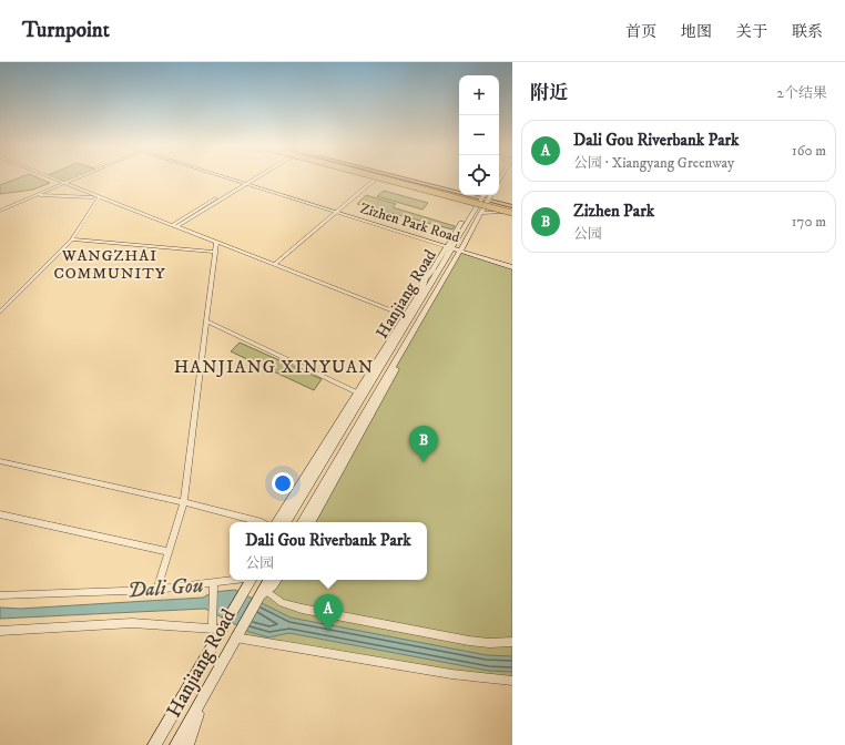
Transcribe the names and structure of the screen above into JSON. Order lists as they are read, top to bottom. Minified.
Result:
{"streets":{"street":["Zizhen Park Road","Hanjiang Road"]},"crossings":[["Zizhen Park Road","Hanjiang Road"]],"districts":["WANGZHAI COMMUNITY","HANJIANG XINYUAN"],"water":["Dali Gou"],"page":{"header":"Turnpoint","nav":["首页","地图","关于","联系"],"heading":["附近","2个结果"],"map_buttons":["+","−"],"list":[{"mark":"A","name":"Dali Gou Riverbank Park","note":"公园 · Xiangyang Greenway","value":"160 m"},{"mark":"B","name":"Zizhen Park","note":"公园","value":"170 m"}],"pins":["B","A"],"popup":["Dali Gou Riverbank Park","公园"]}}
